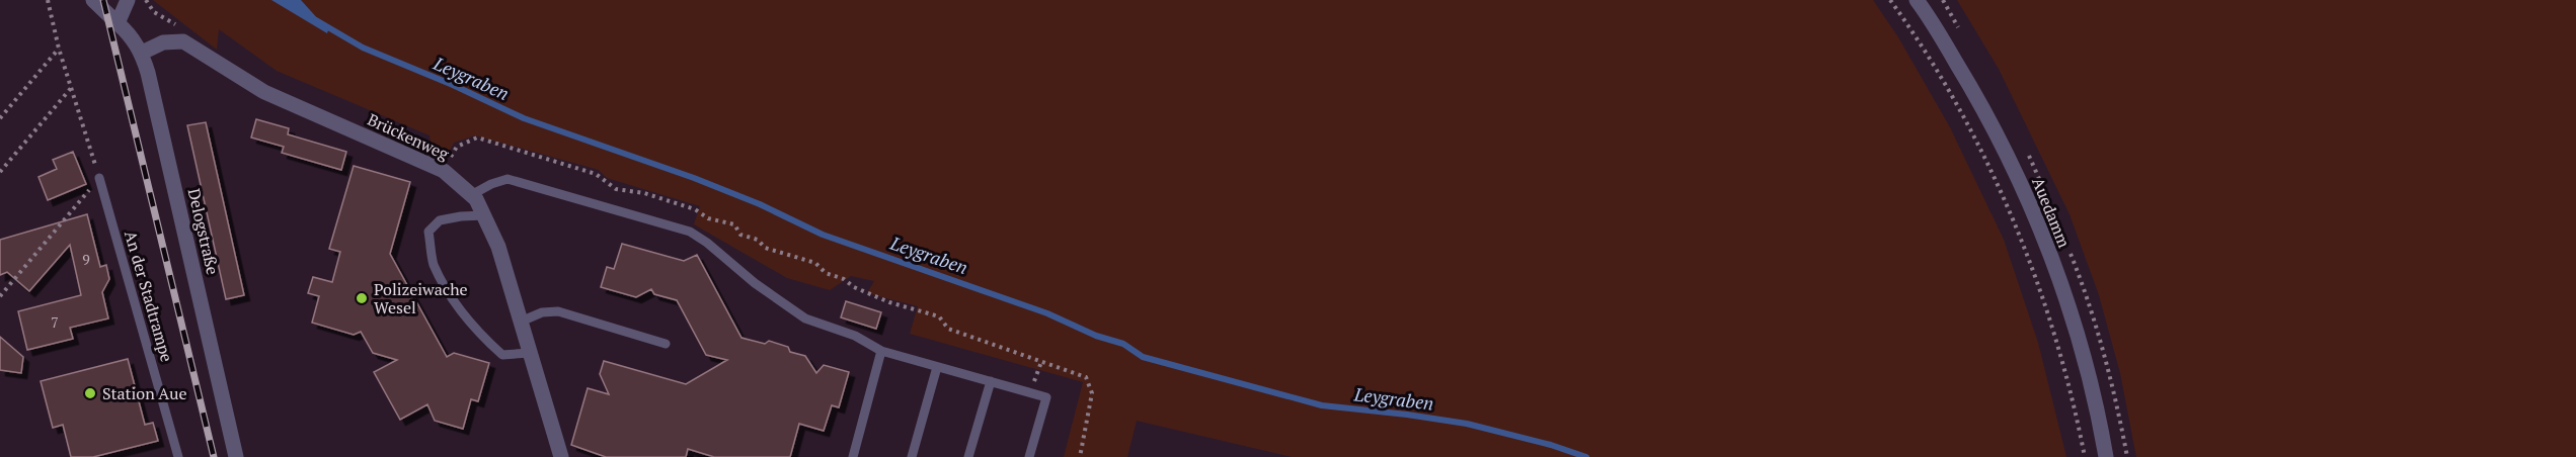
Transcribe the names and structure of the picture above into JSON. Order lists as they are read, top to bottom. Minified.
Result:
{"streets":{"street":["Brückenweg","Auedamm","Delogstraße"],"lane":["An der Stadtrampe"]},"water":["Leygraben"],"places":["Polizeiwache Wesel","Station Aue"],"house_numbers":["9","7"]}
